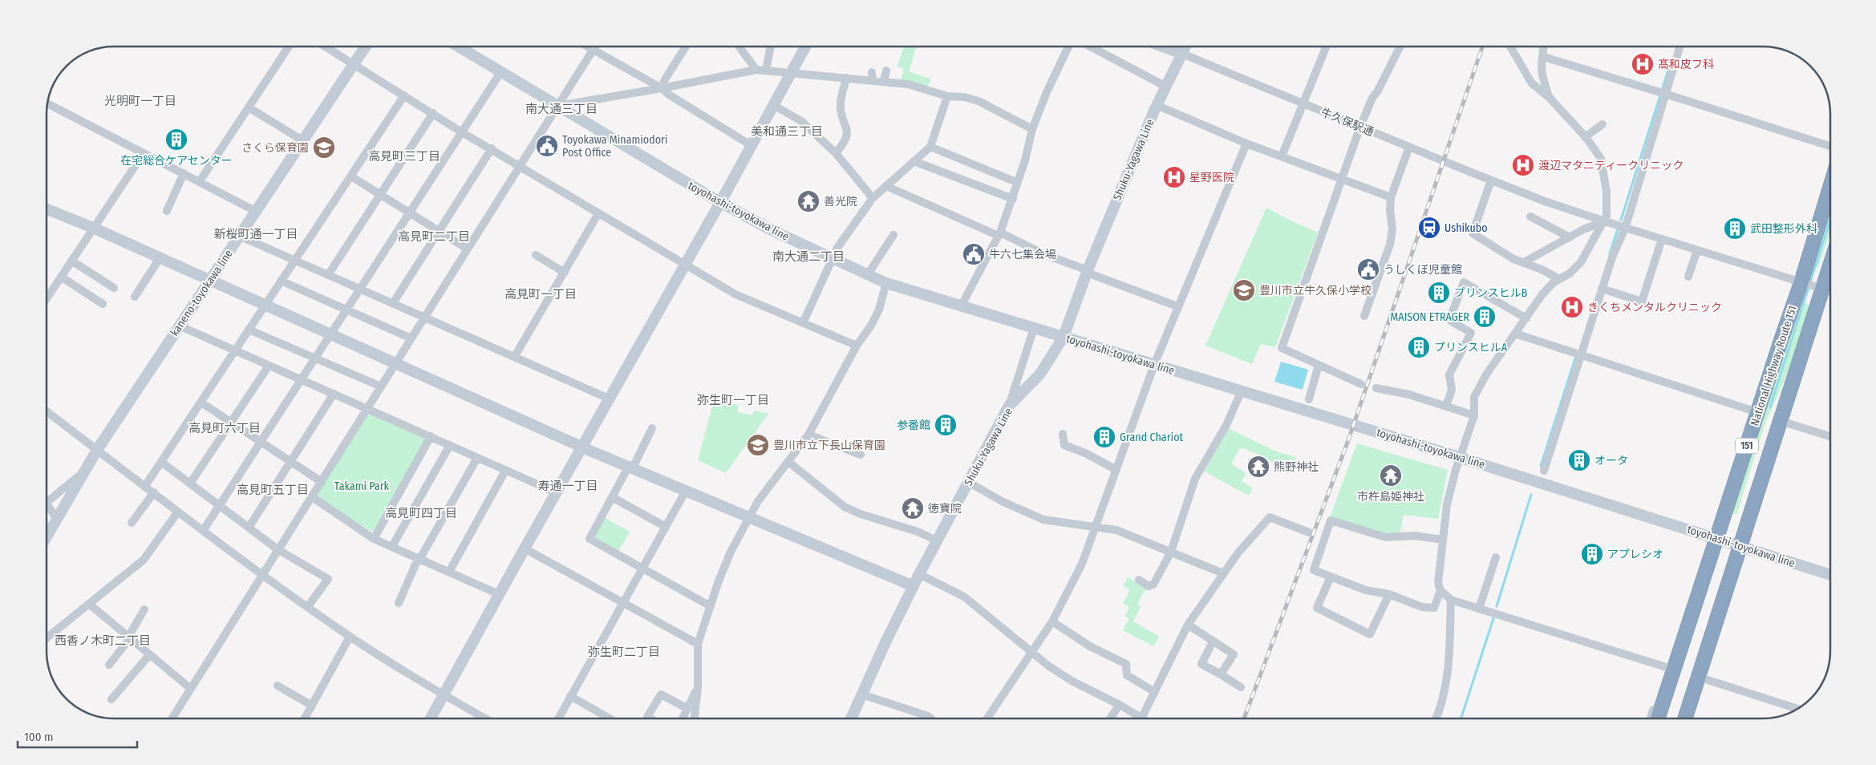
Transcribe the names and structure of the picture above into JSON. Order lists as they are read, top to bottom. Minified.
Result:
{"streets":{"highway":["National Highway Route 151","151"],"main road":["牛久保駅通","Shuku-Yagawa Line","toyohashi-toyokawa line","kaneno-toyokawa line"]},"crossings":[["牛久保駅通","Shuku-Yagawa Line"],["牛久保駅通","National Highway Route 151"],["Shuku-Yagawa Line","toyohashi-toyokawa line"],["toyohashi-toyokawa line","National Highway Route 151"]],"districts":["光明町一丁目","南大通三丁目","美和通三丁目","高見町三丁目","新桜町通一丁目","高見町二丁目","南大通二丁目","高見町一丁目","弥生町一丁目","高見町六丁目","寿通一丁目","高見町五丁目","高見町四丁目","西香ノ木町二丁目","弥生町二丁目"],"parks":["Takami Park"],"places":{"hospital":["髙和皮フ科","渡辺マタニティークリニック","星野医院","きくちメンタルクリニック"],"building":["在宅総合ケアセンター","武田整形外科","プリンスヒルB","MAISON ETRAGER","プリンスヒルA","参番館","Grand Chariot","オータ","アプレシオ"],"public building":["Toyokawa Minamiodori Post Office","牛六七集会場","うしくぼ児童館"],"school or university":["さくら保育園","豊川市立牛久保小学校","豊川市立下長山保育園"],"temple":["善光院","熊野神社","市杵島姫神社","徳寶院"],"station":["Ushikubo"]},"scale_bar":"100 m"}
